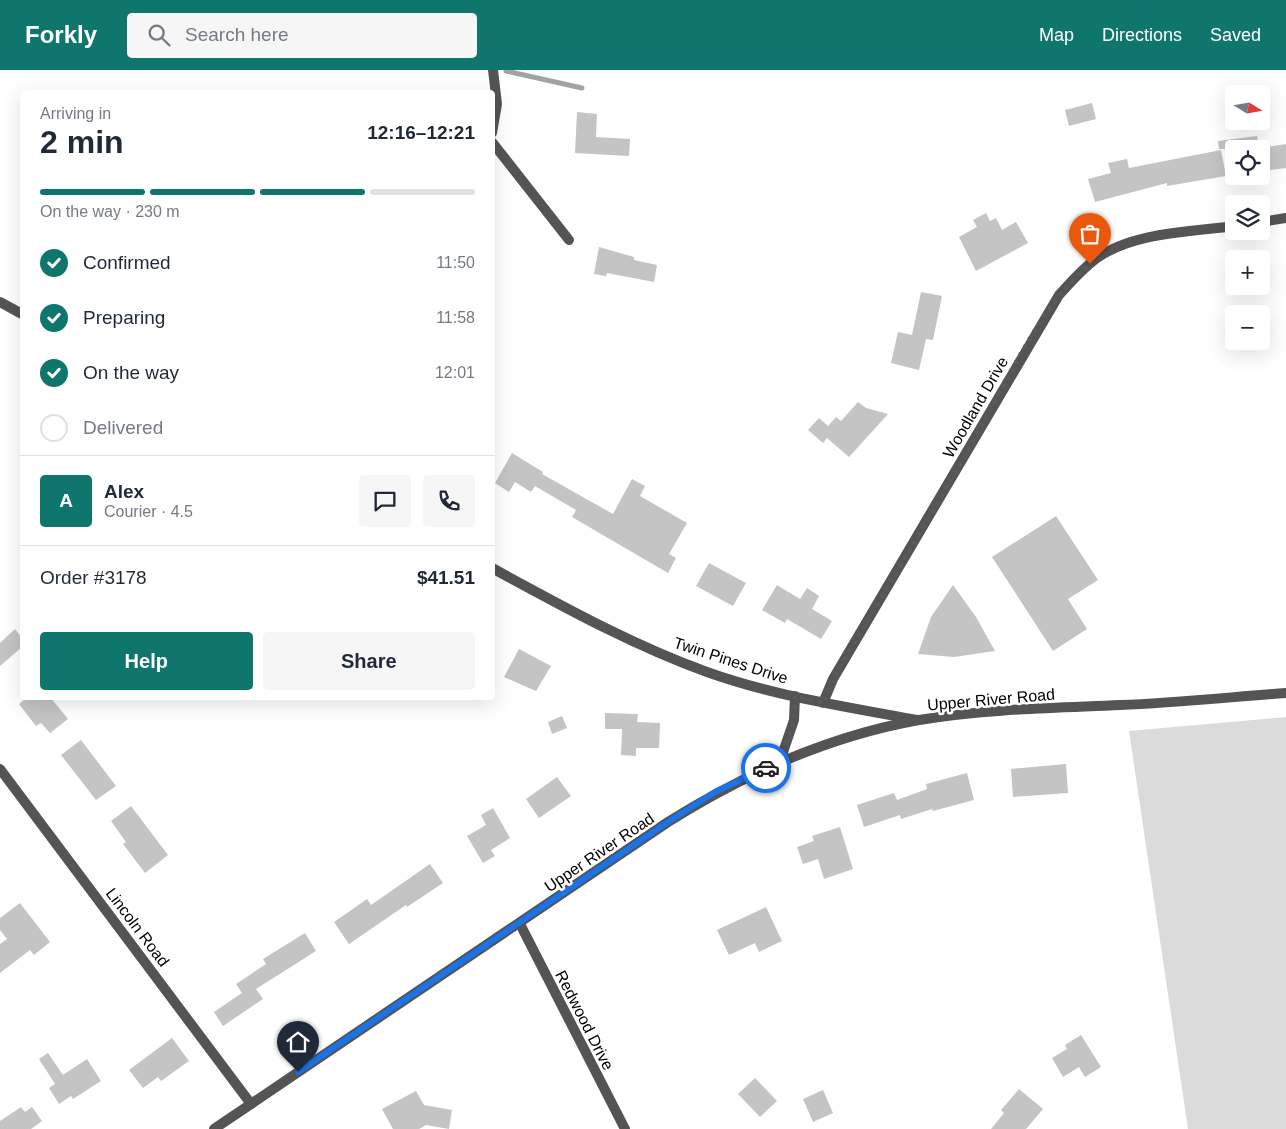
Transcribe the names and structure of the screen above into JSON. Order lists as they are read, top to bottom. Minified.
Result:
{"streets":{"street":["Woodland Drive","Twin Pines Drive","Upper River Road","Lincoln Road","Redwood Drive"]},"crossings":[["Woodland Drive","Twin Pines Drive"],["Twin Pines Drive","Upper River Road"],["Upper River Road","Lincoln Road"],["Upper River Road","Redwood Drive"]],"north":"right","page":{"header":"Forkly","search":"Search here","nav":["Map","Directions","Saved"],"map_buttons":["+","−"],"heading":["2 min","Arriving in","12:16–12:21"],"panel":["Alex","Courier · 4.5","Order #3178","$41.51"],"bar":"On the way · 230 m","list":[["Confirmed","11:50"],["Preparing","11:58"],["On the way","12:01"],"Delivered"],"round":"A","buttons":["Help","Share"]}}
